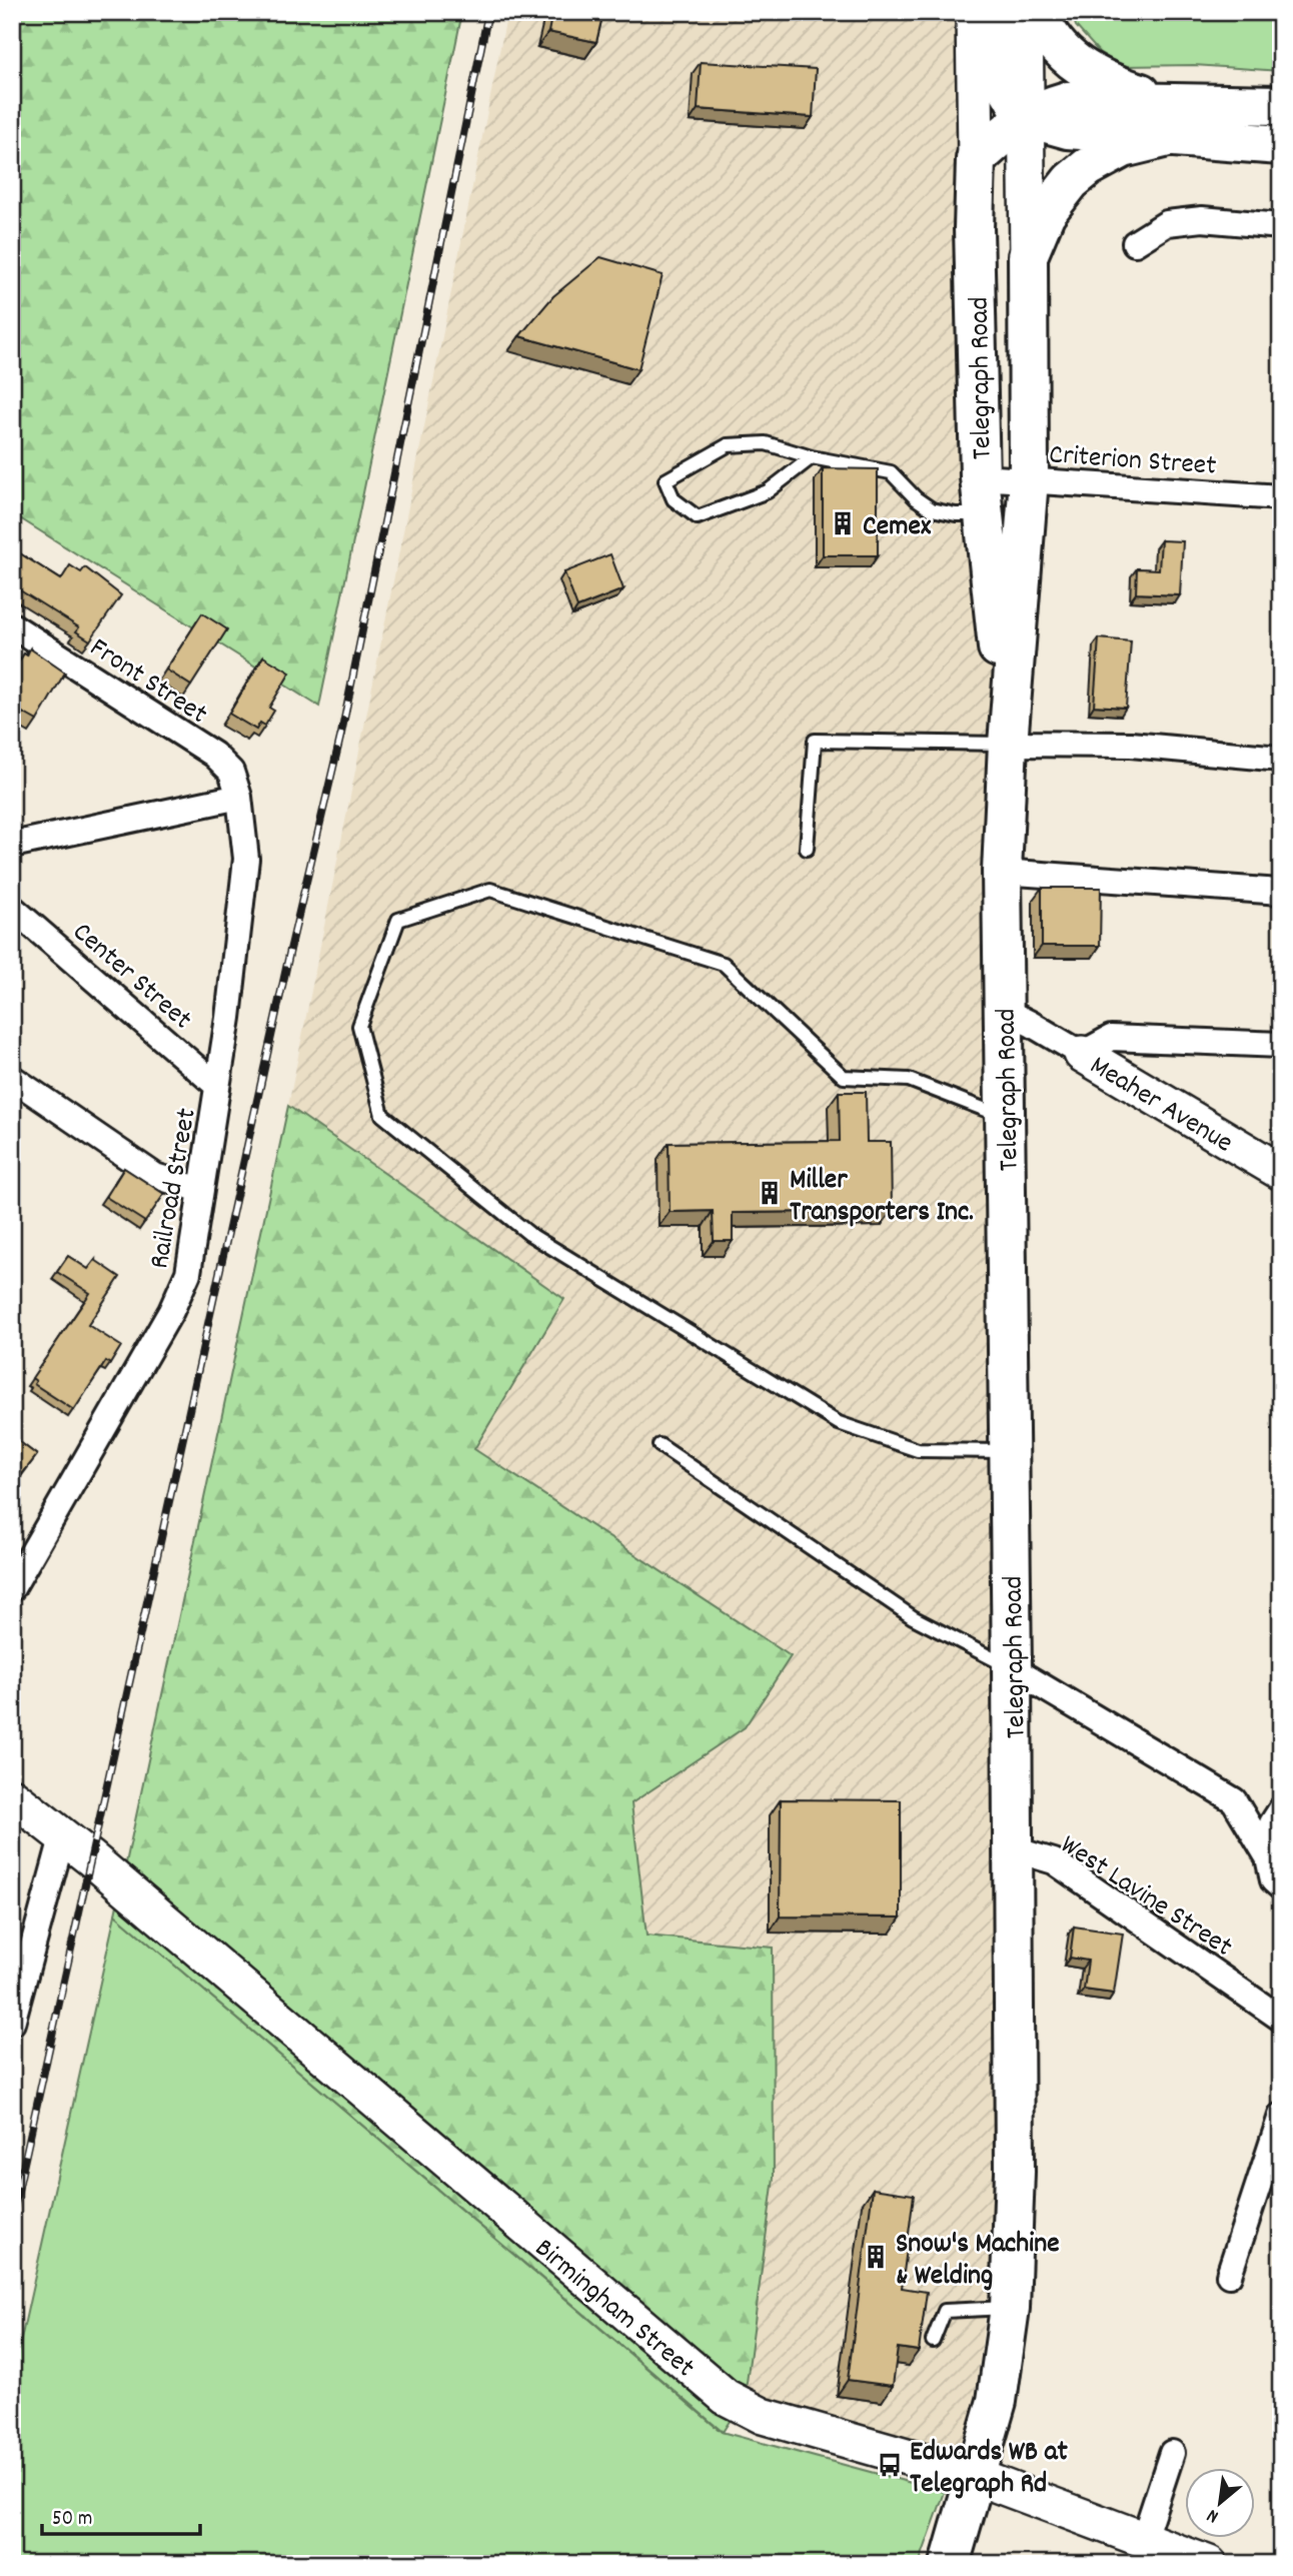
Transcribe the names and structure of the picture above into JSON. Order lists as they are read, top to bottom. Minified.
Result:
{"streets":{"main road":["Telegraph Road"],"street":["Criterion Street","Front Street","Center Street","Meaher Avenue","Railroad Street","West Lavine Street","Birmingham Street"]},"crossings":[["Telegraph Road","Criterion Street"],["Telegraph Road","West Lavine Street"],["Telegraph Road","Birmingham Street"],["Front Street","Railroad Street"],["Center Street","Railroad Street"]],"places":{"building":["Cemex","Miller Transporters Inc.","Snow's Machine & Welding"],"bus stop":["Edwards WB at Telegraph Rd"]},"scale_bar":"50 m","north":"bottom left"}
